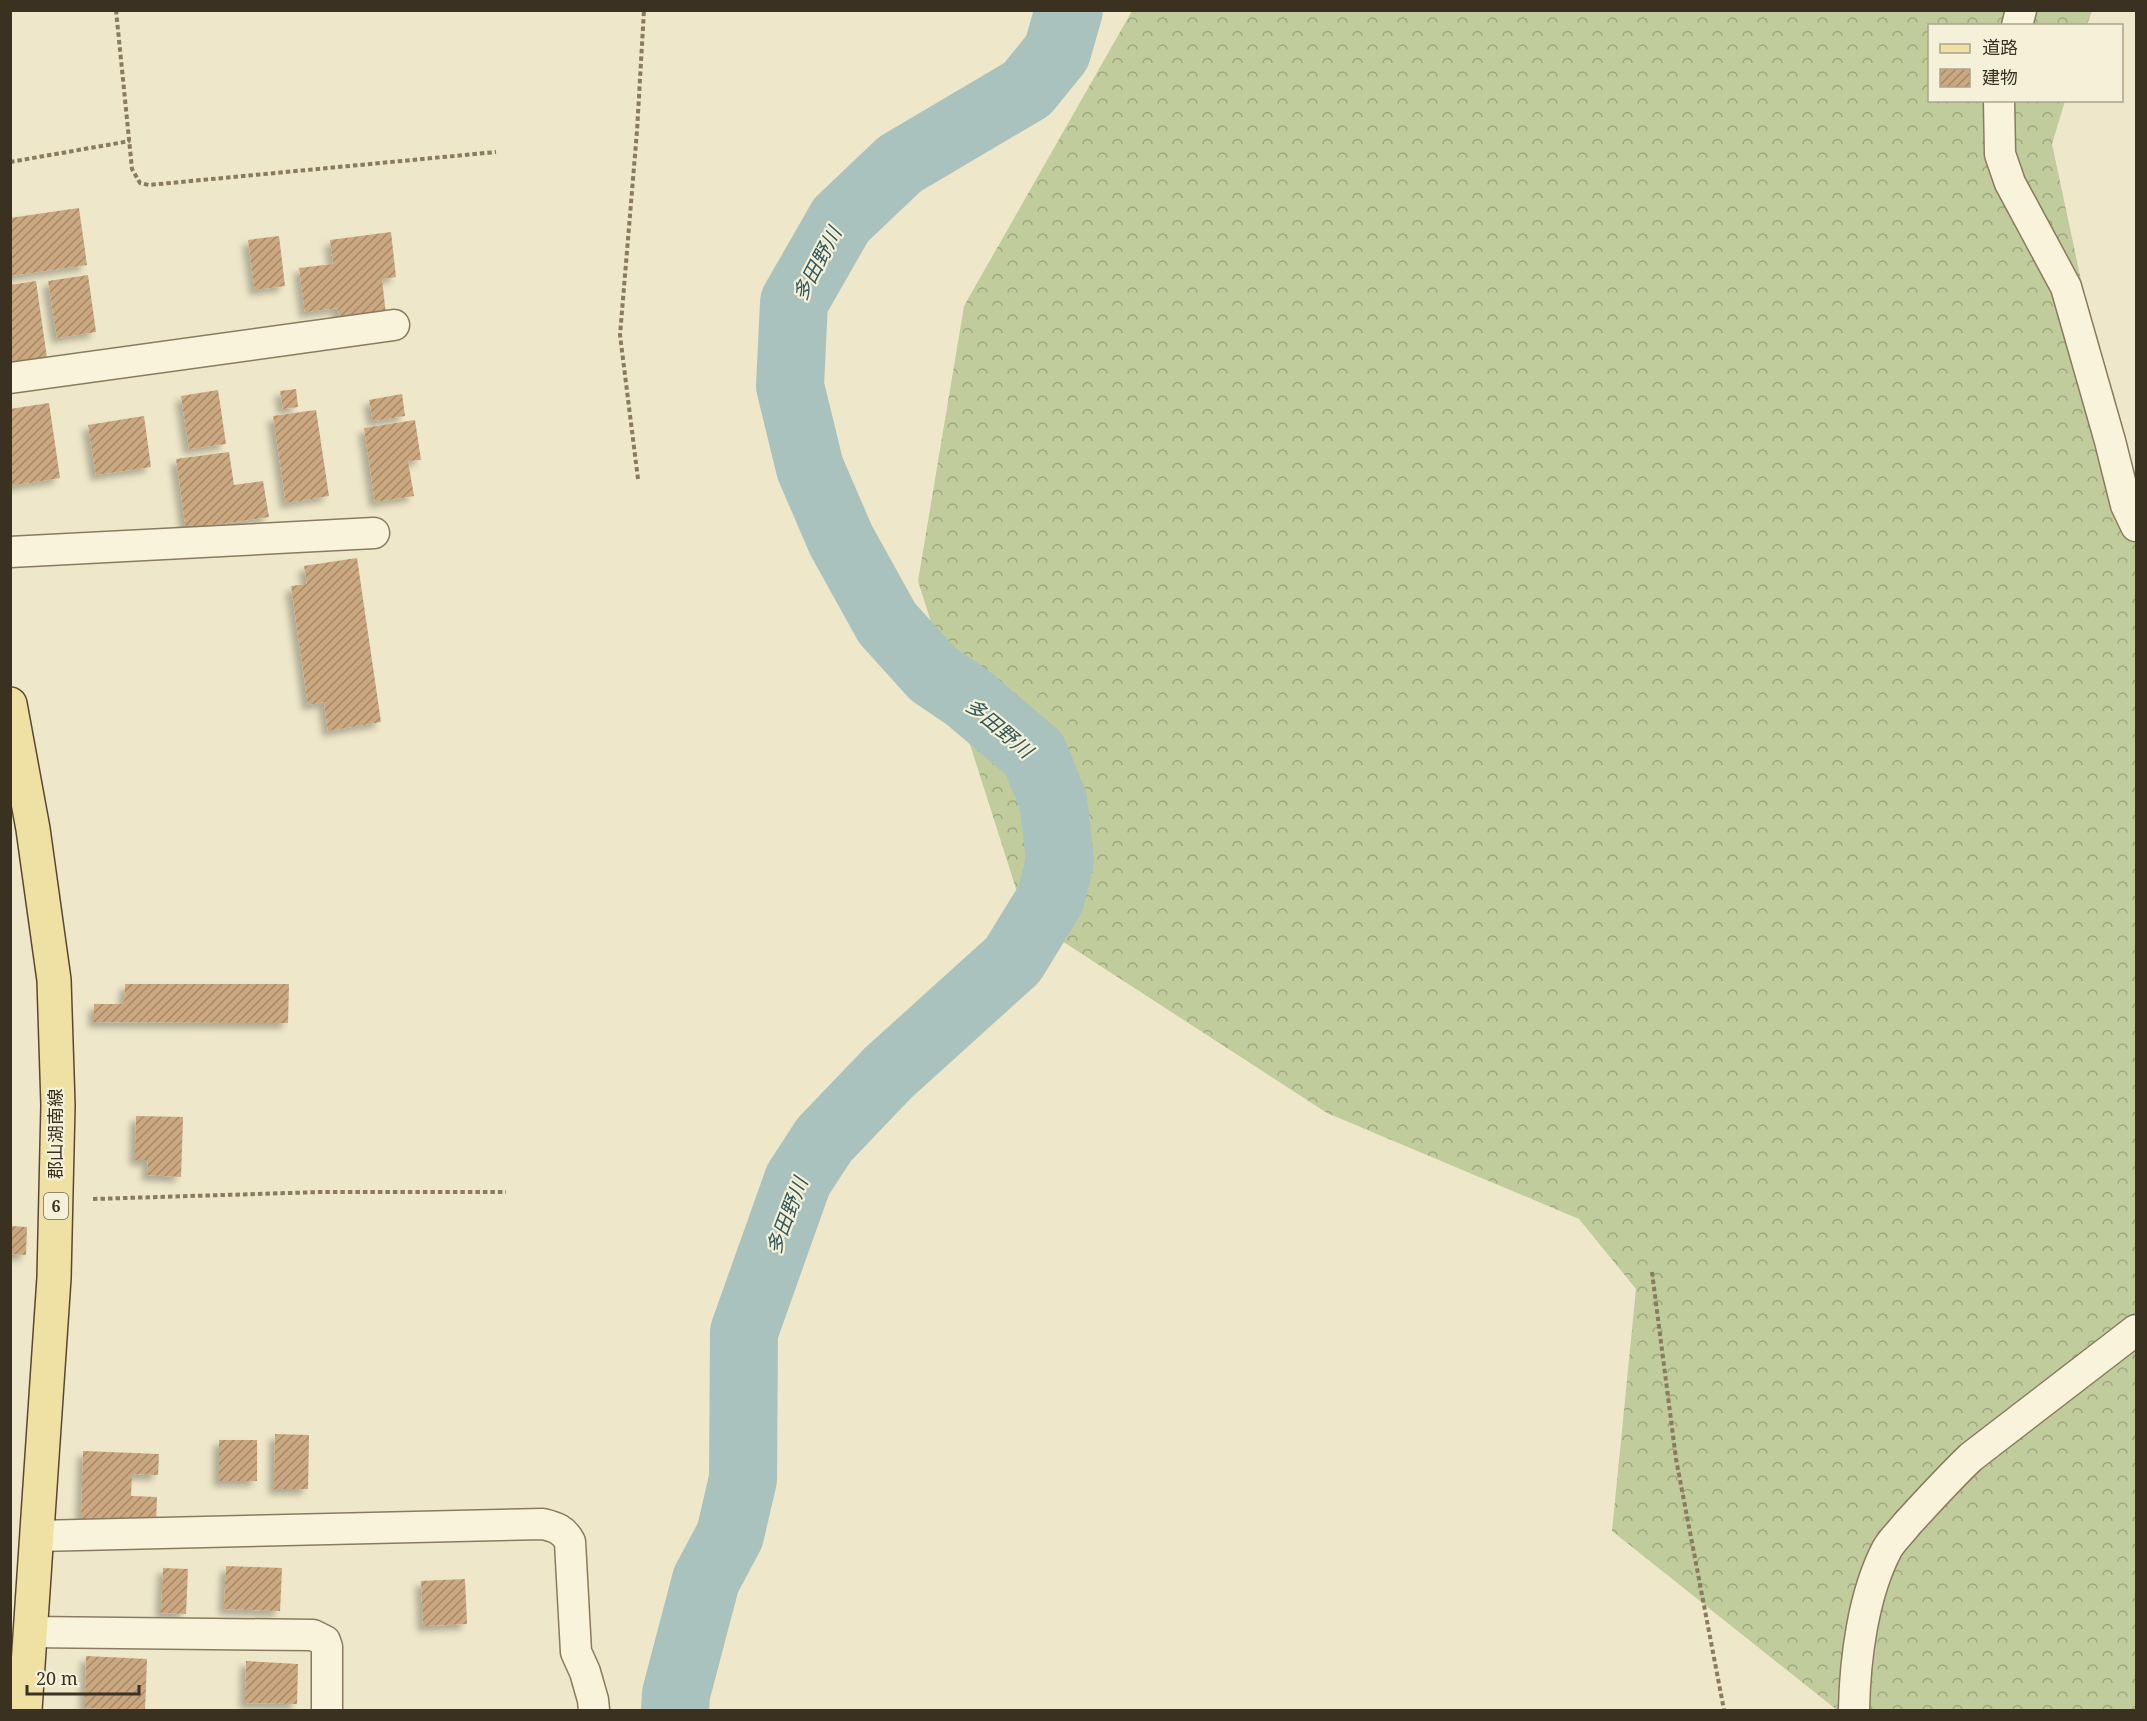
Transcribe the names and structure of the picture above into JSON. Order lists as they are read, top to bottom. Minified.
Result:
{"streets":{"main road":["郡山湖南線","6"]},"water":["多田野川"],"legend":["道路","建物"],"scale_bar":"20 m"}
